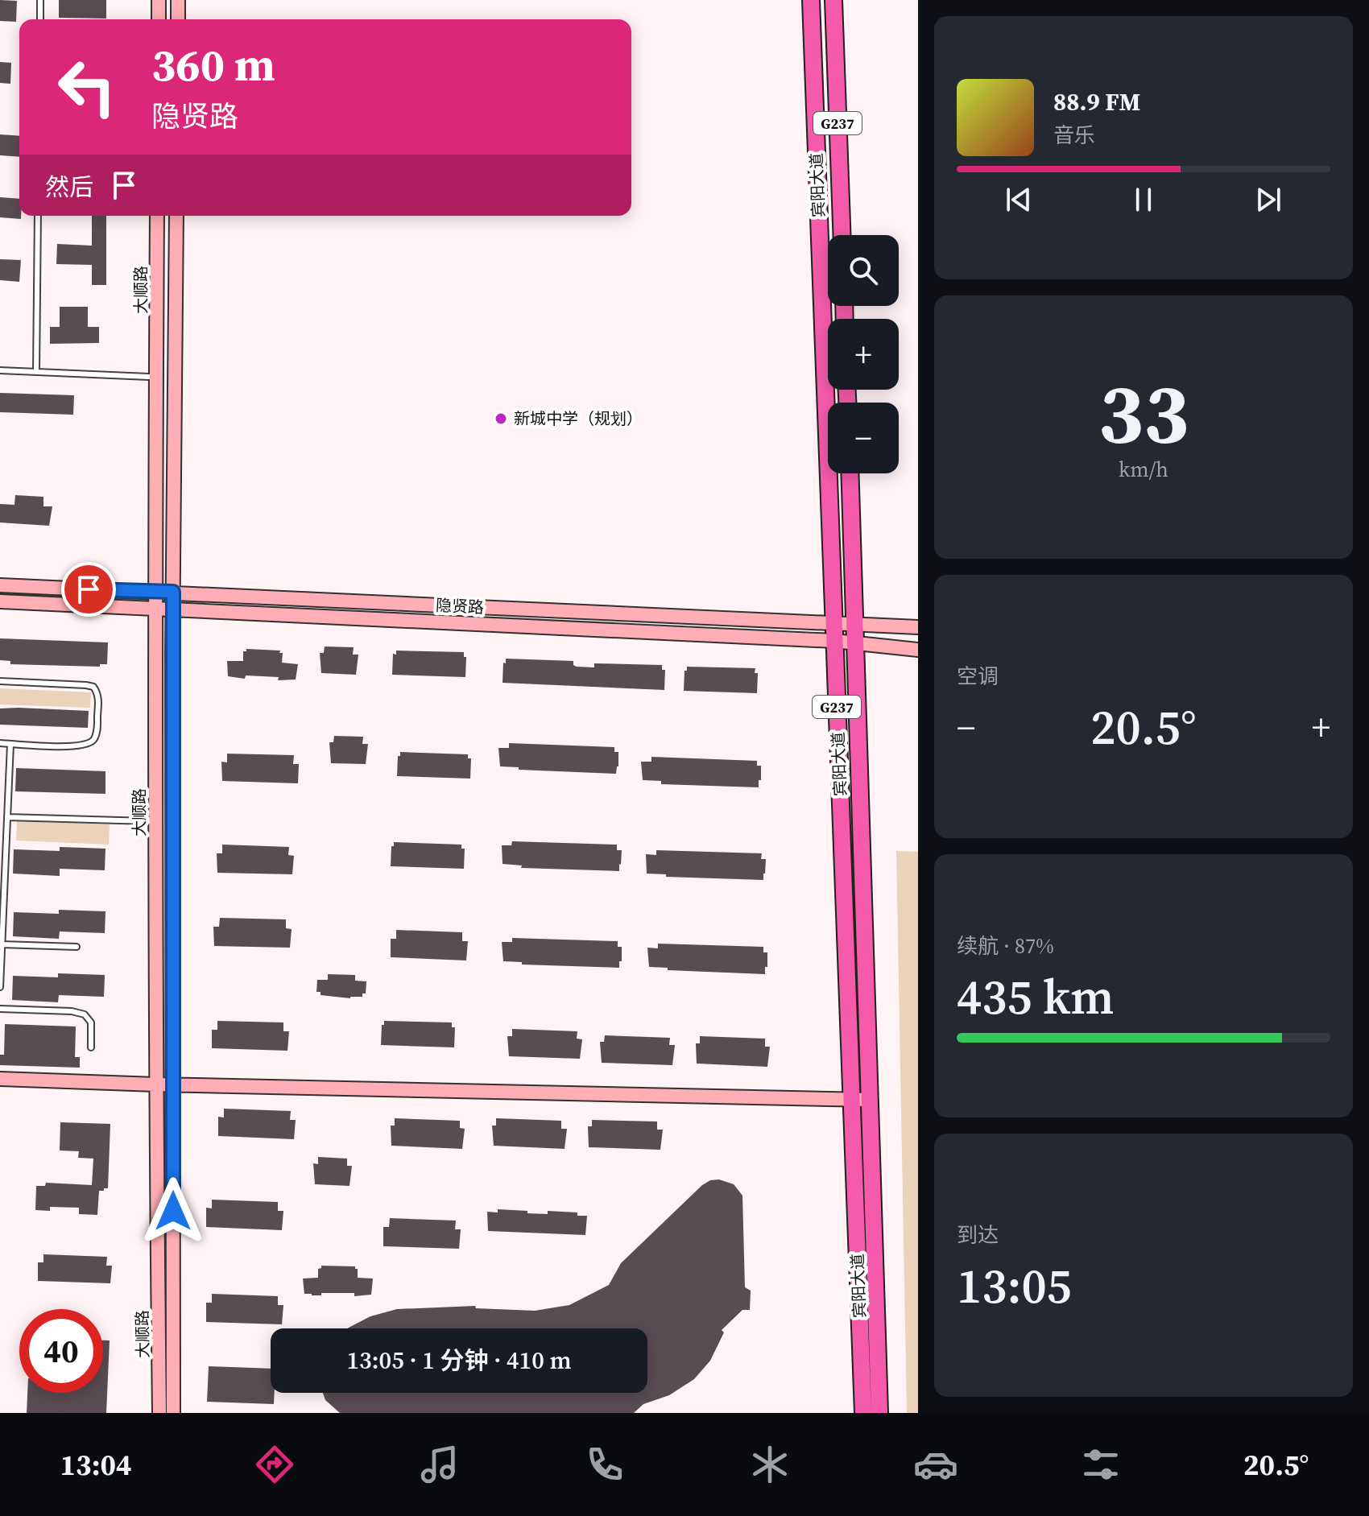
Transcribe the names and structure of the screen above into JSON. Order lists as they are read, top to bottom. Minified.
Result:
{"streets":{"highway":["G237","宾阳大道"],"street":["大顺路","隐贤路"]},"crossings":[["宾阳大道","隐贤路"],["大顺路","隐贤路"]],"places":["新城中学（规划）"],"page":{"turn":["360 m","隐贤路"],"song":["88.9 FM","音乐"],"then":"然后","map_buttons":["+","−"],"tile":[["33","km/h"],"空调",["续航 · 87%","435 km"],["到达","13:05"]],"heat":["−","20.5°","+"],"limit":"40","trip":"13:05 · 1 分钟 · 410 m","tabs":["13:04","20.5°"]}}
